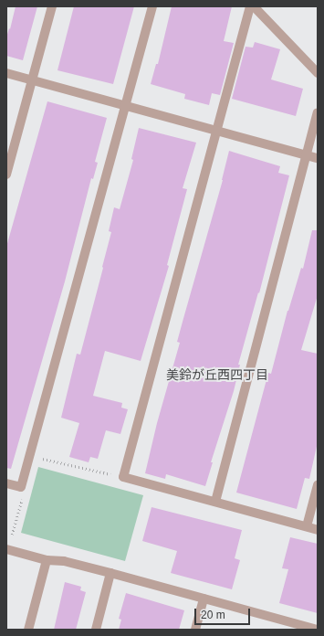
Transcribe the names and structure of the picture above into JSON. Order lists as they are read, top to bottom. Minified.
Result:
{"districts":["美鈴が丘西四丁目"],"scale_bar":"20 m"}
